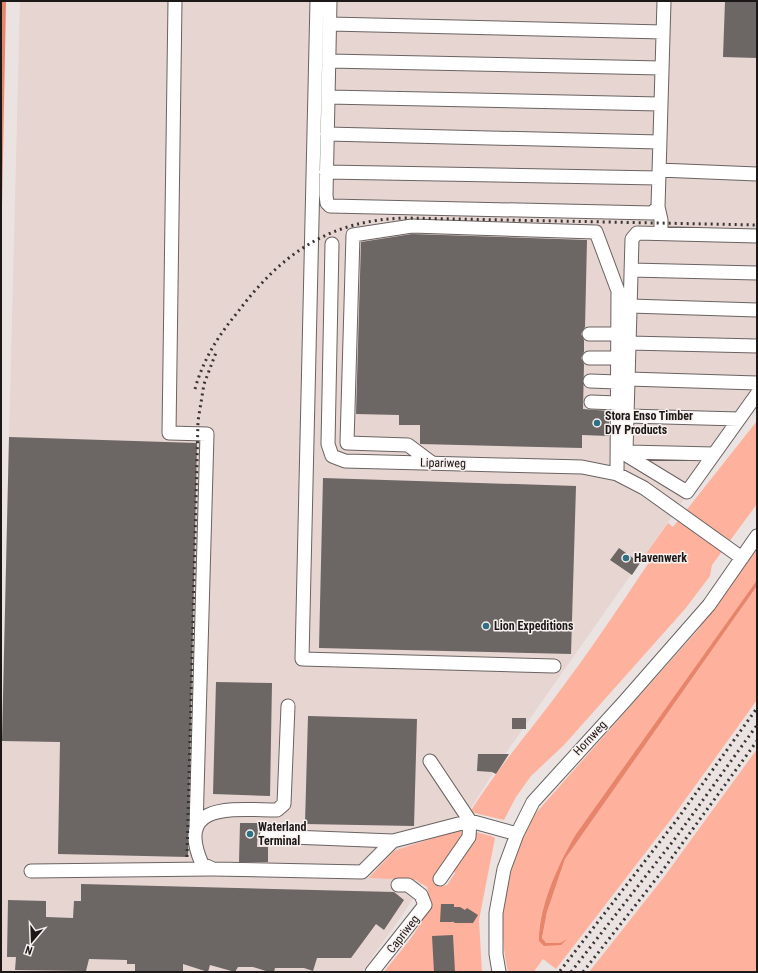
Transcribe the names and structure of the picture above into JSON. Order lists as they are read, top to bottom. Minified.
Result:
{"streets":{"street":["Lipariweg","Hornweg","Capriweg"]},"crossings":[["Lipariweg","Hornweg"]],"places":["Stora Enso Timber DIY Products","Havenwerk","Lion Expeditions","Waterland Terminal"],"north":"bottom"}
